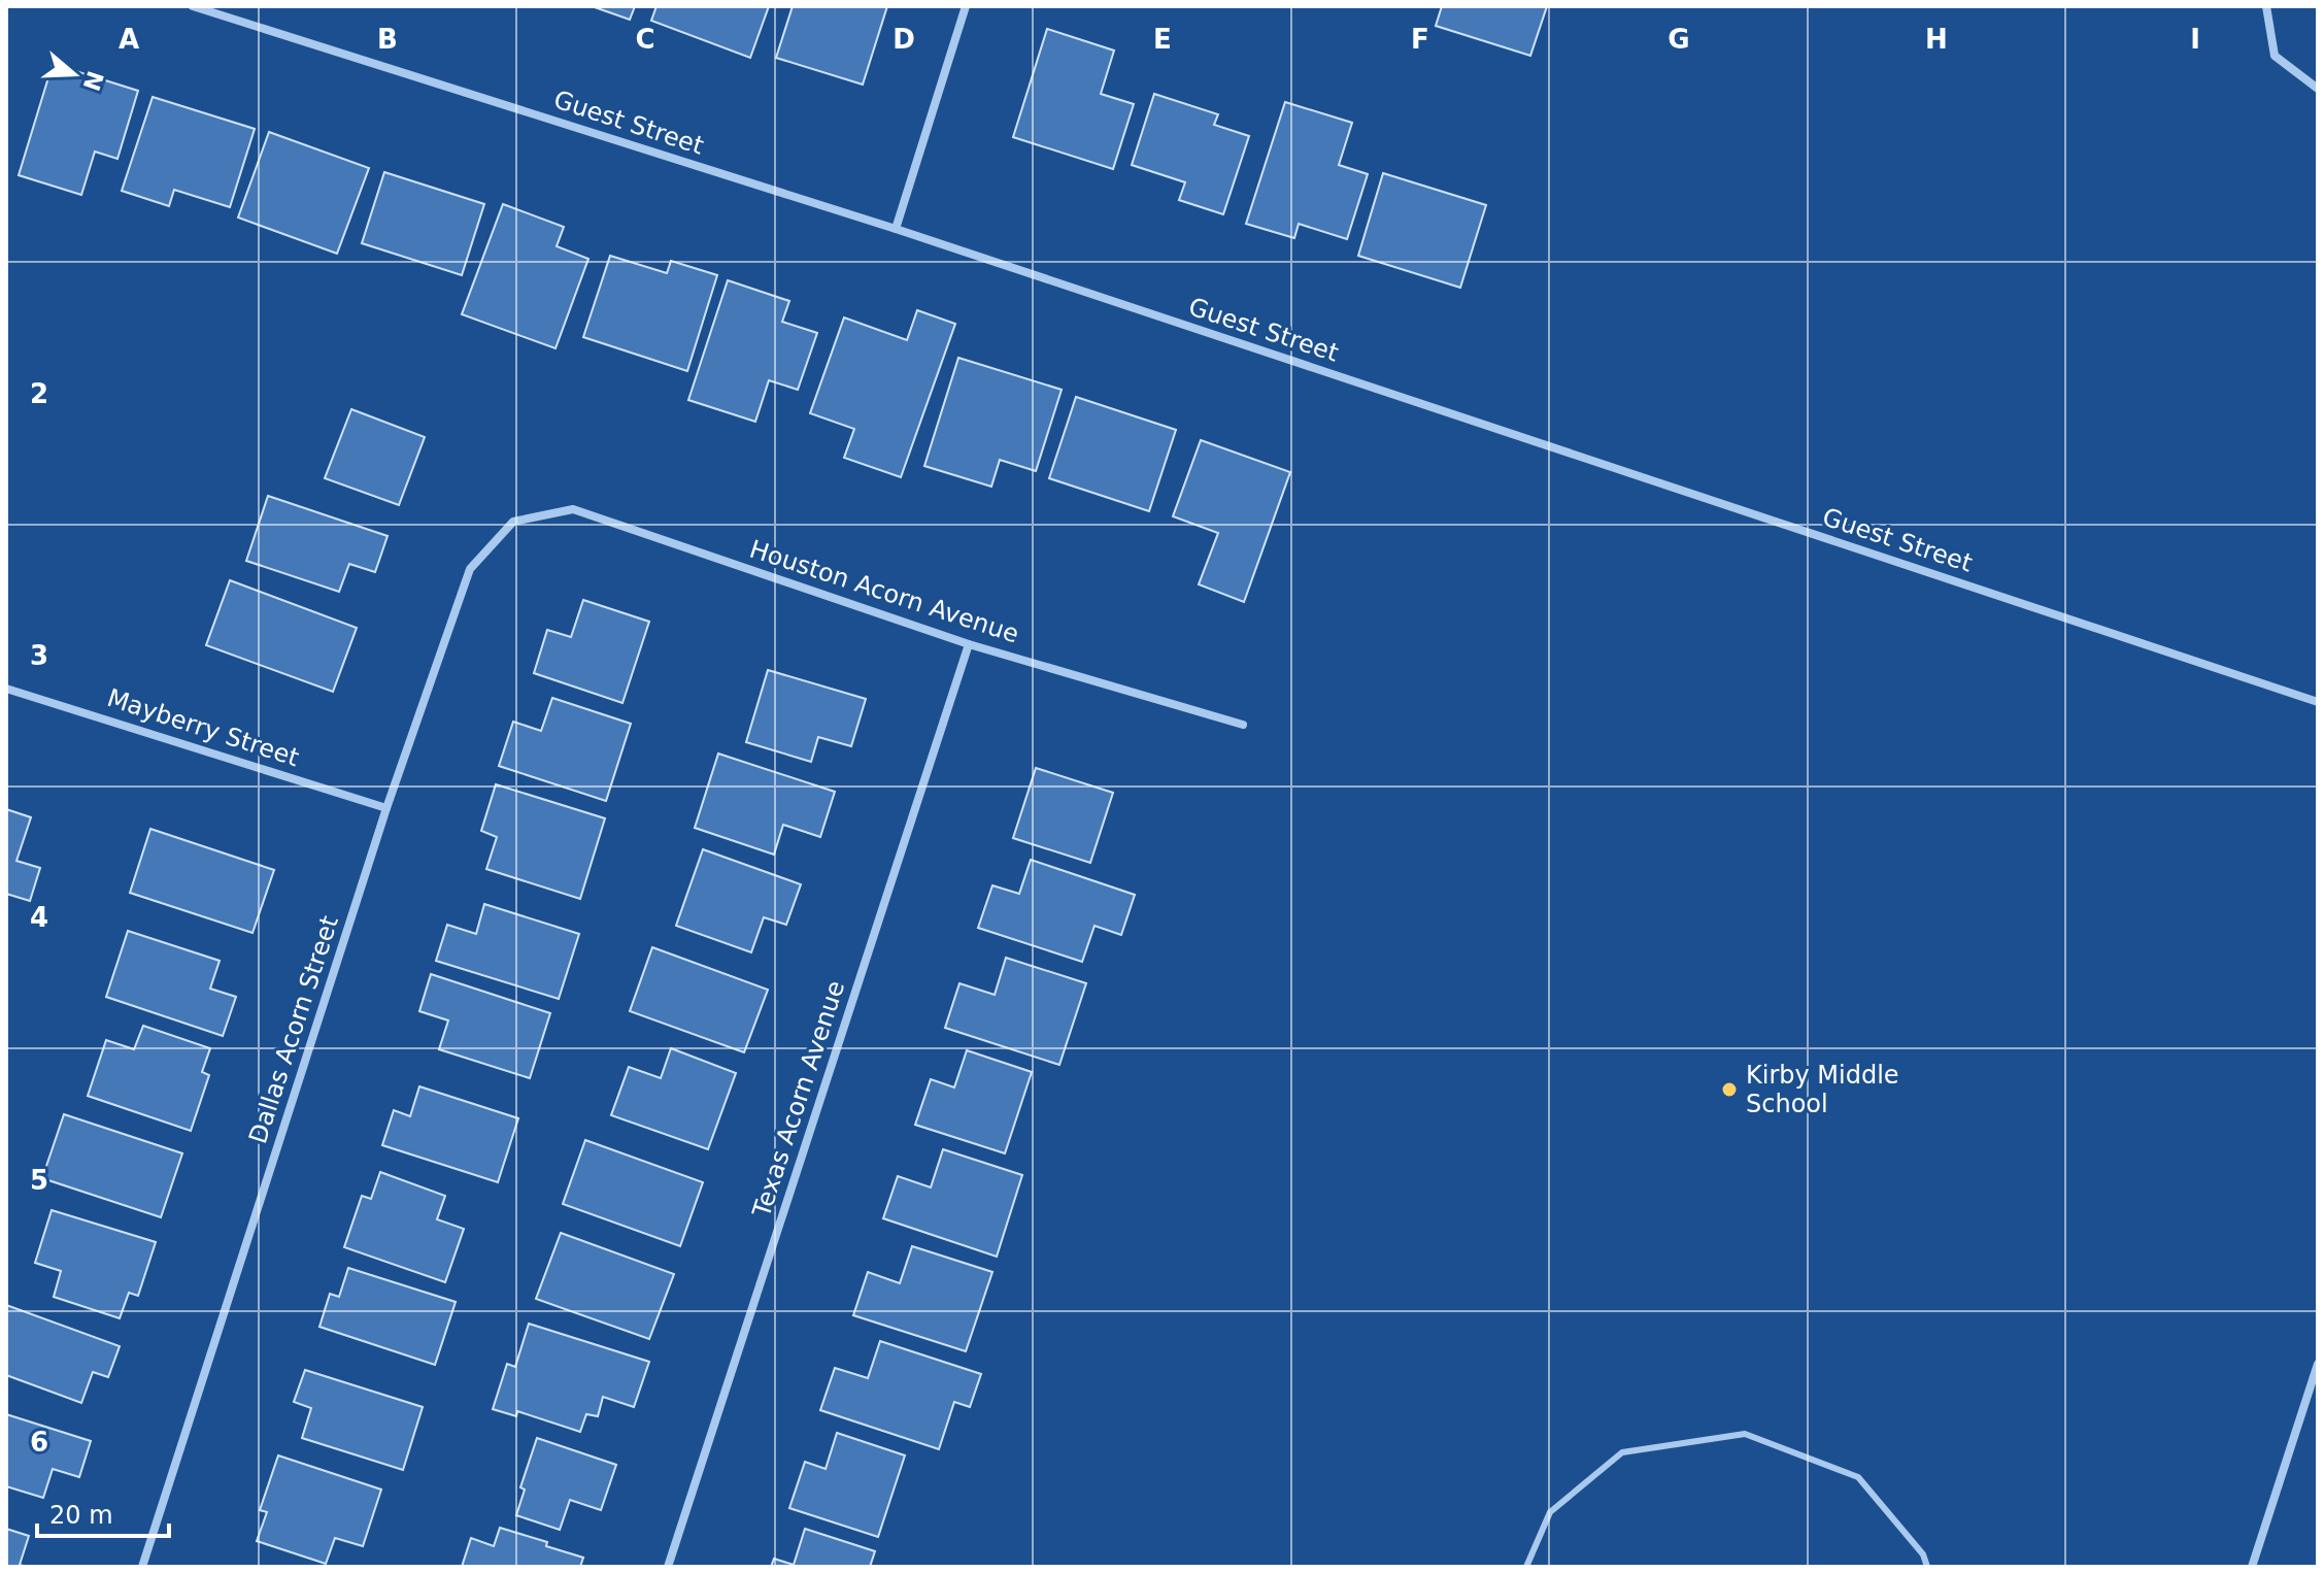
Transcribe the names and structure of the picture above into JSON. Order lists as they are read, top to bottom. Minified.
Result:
{"streets":{"street":["Guest Street","Houston Acorn Avenue","Mayberry Street","Dallas Acorn Street","Texas Acorn Avenue"]},"crossings":[["Houston Acorn Avenue","Dallas Acorn Street"],["Houston Acorn Avenue","Texas Acorn Avenue"],["Mayberry Street","Dallas Acorn Street"]],"places":["Kirby Middle School"],"scale_bar":"20 m","north":"right","grid":{"columns":["A","B","C","D","E","F","G","H","I"],"rows":["2","3","4","5","6"]}}
